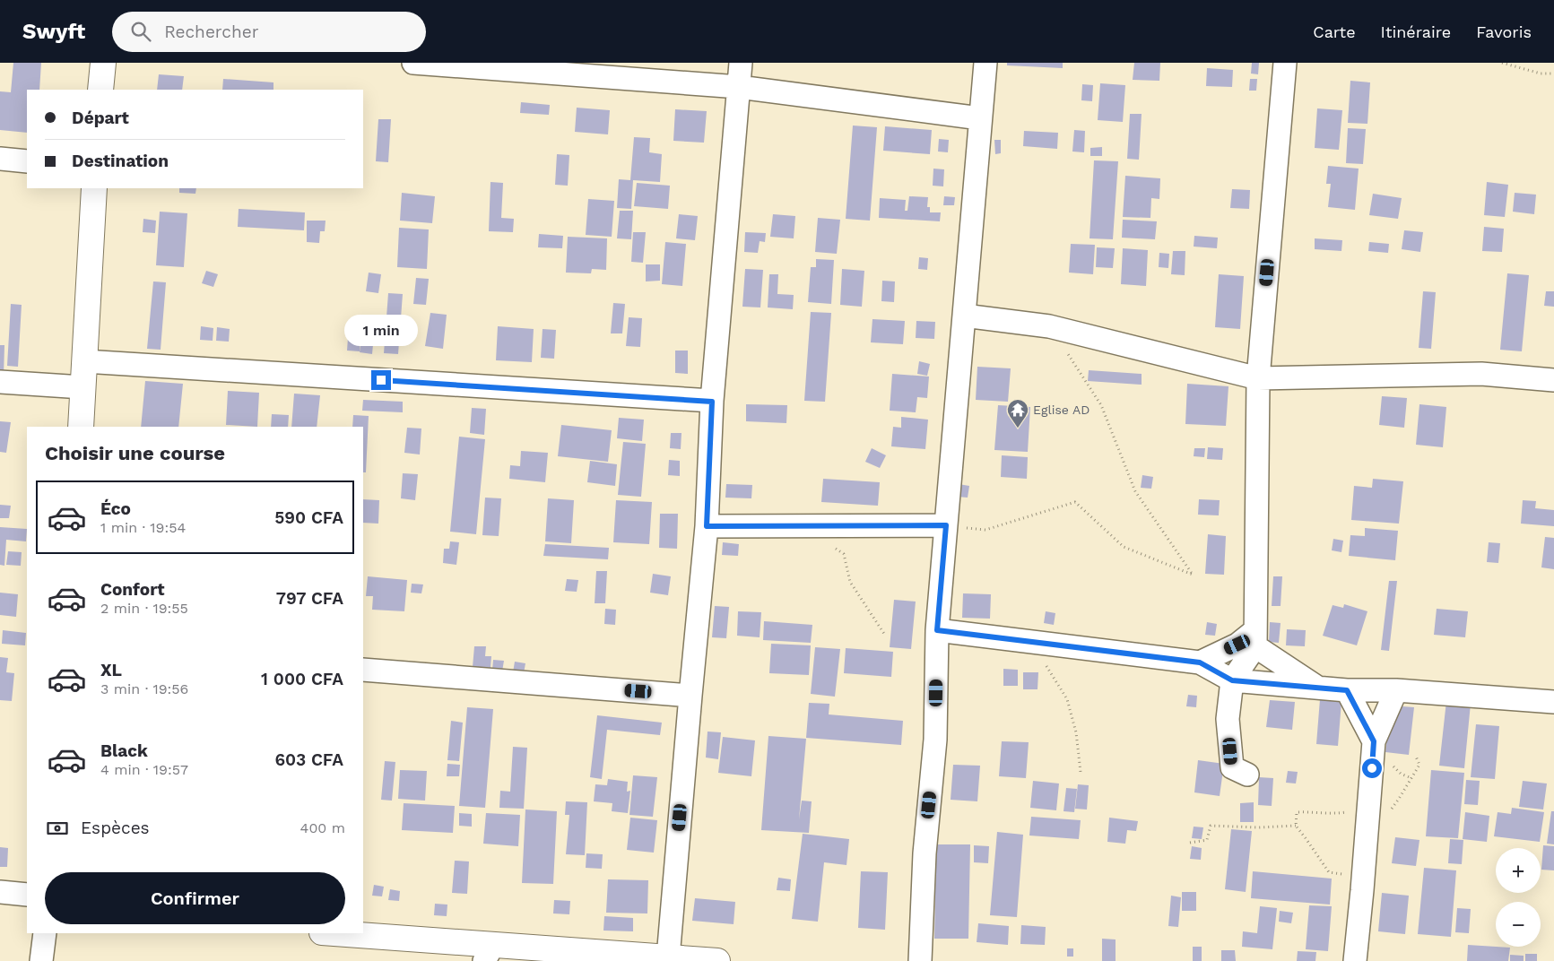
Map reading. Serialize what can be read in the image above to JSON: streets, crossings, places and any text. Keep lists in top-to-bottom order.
{
  "places": {
    "temple": ["Eglise AD"]
  },
  "page": {
    "header": "Swyft",
    "search": "Rechercher",
    "nav": ["Carte", "Itinéraire", "Favoris"],
    "banner": ["Départ", "Destination"],
    "bubble": "1 min",
    "heading": "Choisir une course",
    "list": [
      {
        "name": "Éco",
        "note": "1 min · 19:54",
        "value": "590 CFA"
      },
      {
        "name": "Confort",
        "note": "2 min · 19:55",
        "value": "797 CFA"
      },
      {
        "name": "XL",
        "note": "3 min · 19:56",
        "value": "1 000 CFA"
      },
      {
        "name": "Black",
        "note": "4 min · 19:57",
        "value": "603 CFA"
      }
    ],
    "pay": ["Espèces", "400 m"],
    "map_buttons": ["+", "−"],
    "buttons": "Confirmer"
  }
}
